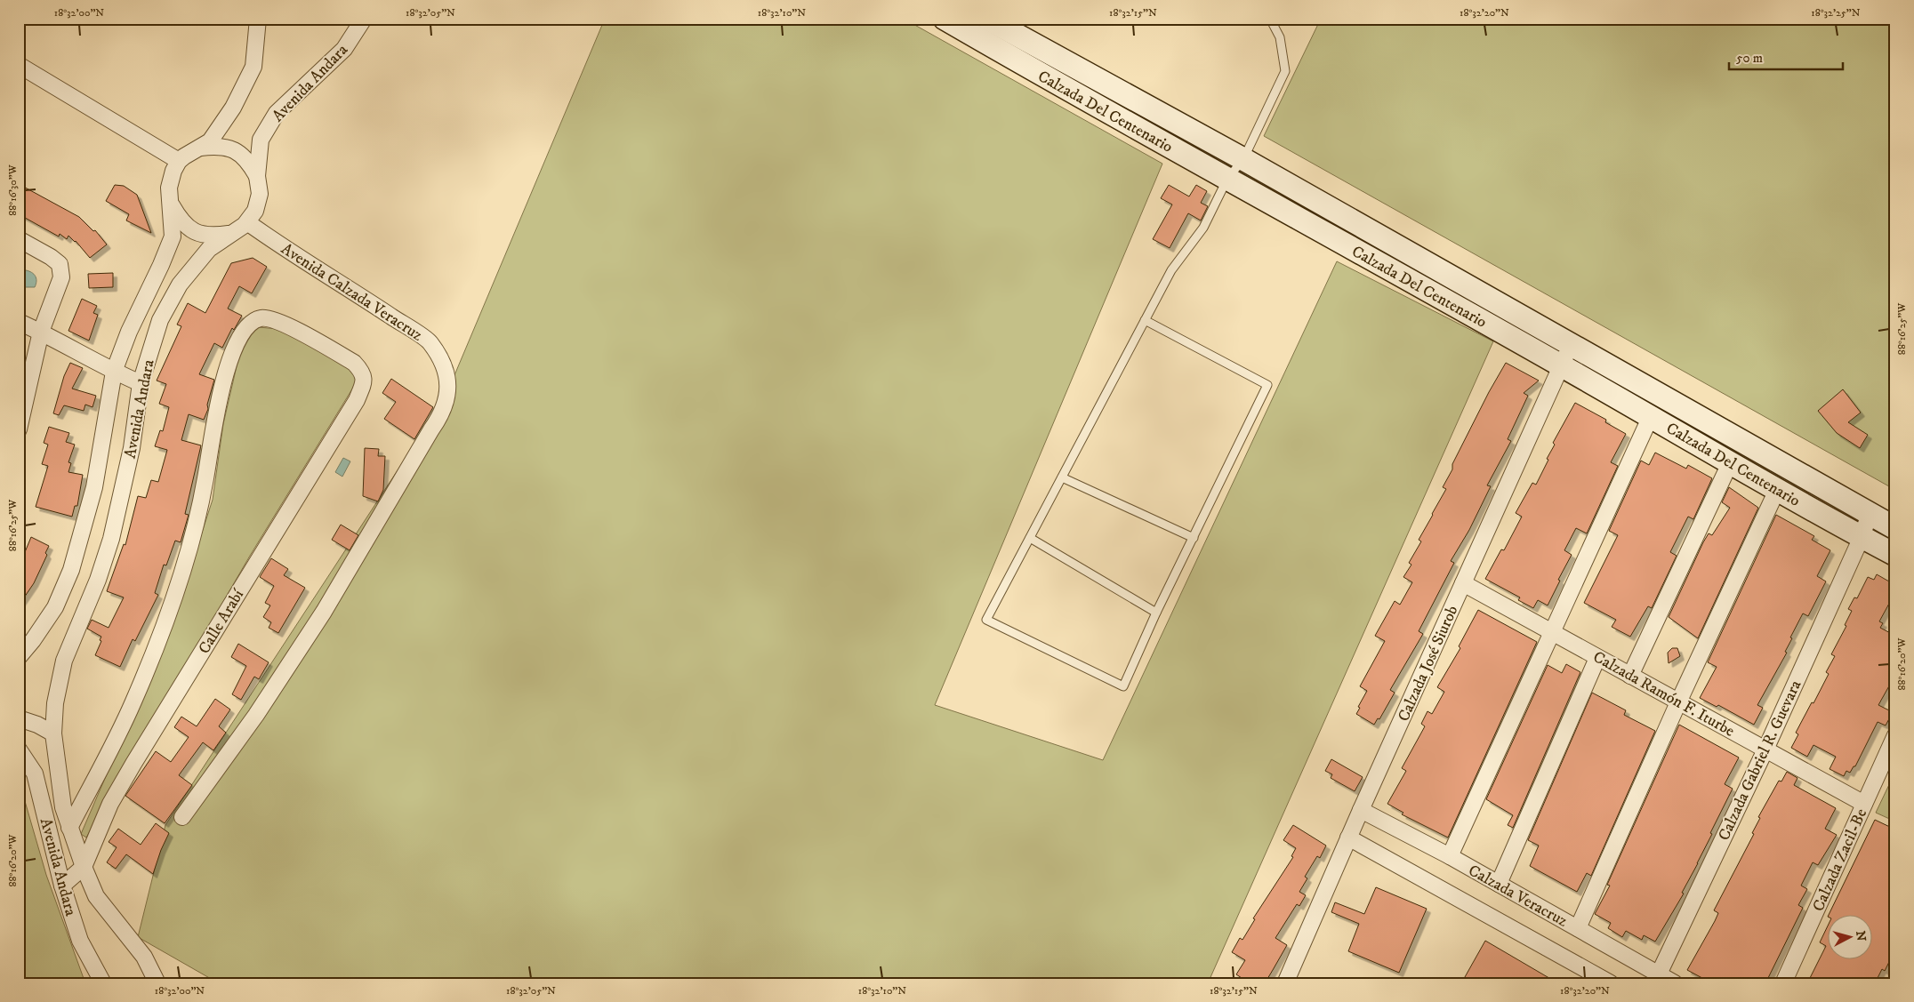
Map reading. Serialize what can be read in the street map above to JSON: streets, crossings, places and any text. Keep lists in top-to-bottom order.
{
  "streets": {
    "main road": ["Calzada Del Centenario"],
    "street": [
      "Avenida Andara",
      "Avenida Calzada Veracruz",
      "Calle Arabí",
      "Calzada José Siurob",
      "Calzada Ramón F. Iturbe",
      "Calzada Gabriel R. Guevara",
      "Calzada Zacil-Be",
      "Calzada Veracruz"
    ]
  },
  "crossings": [
    ["Avenida Andara", "Avenida Calzada Veracruz"],
    ["Avenida Andara", "Calle Arabí"],
    ["Calzada Del Centenario", "Calzada José Siurob"],
    ["Calzada Del Centenario", "Calzada Gabriel R. Guevara"],
    ["Calzada José Siurob", "Calzada Ramón F. Iturbe"],
    ["Calzada José Siurob", "Calzada Veracruz"],
    ["Calzada Ramón F. Iturbe", "Calzada Gabriel R. Guevara"],
    ["Calzada Ramón F. Iturbe", "Calzada Zacil-Be"],
    ["Calzada Gabriel R. Guevara", "Calzada Veracruz"]
  ],
  "scale_bar": "50 m",
  "north": "right",
  "coordinates": [
    "18°32'00\"N",
    "18°32'05\"N",
    "18°32'10\"N",
    "18°32'15\"N",
    "18°32'20\"N",
    "18°32'25\"N",
    "88°16'30\"W",
    "88°16'25\"W",
    "88°16'20\"W"
  ]
}
